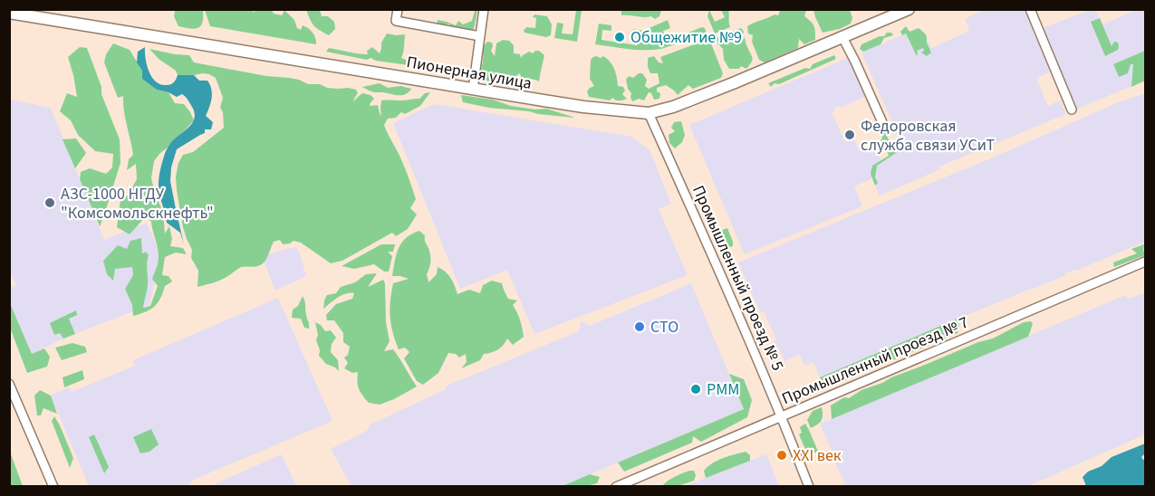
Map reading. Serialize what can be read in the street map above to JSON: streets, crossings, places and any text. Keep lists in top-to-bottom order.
{
  "streets": {
    "main road": ["Пионерная улица"],
    "street": ["Промышленный проезд № 5", "Промышленный проезд № 7"]
  },
  "crossings": [
    ["Пионерная улица", "Промышленный проезд № 5"],
    ["Промышленный проезд № 5", "Промышленный проезд № 7"]
  ],
  "places": [
    "Общежитие №9",
    "Федоровская служба связи УСиТ",
    "АЗС-1000 НГДУ \"Комсомольскнефть\"",
    "СТО",
    "РММ",
    "XXI век"
  ]
}
